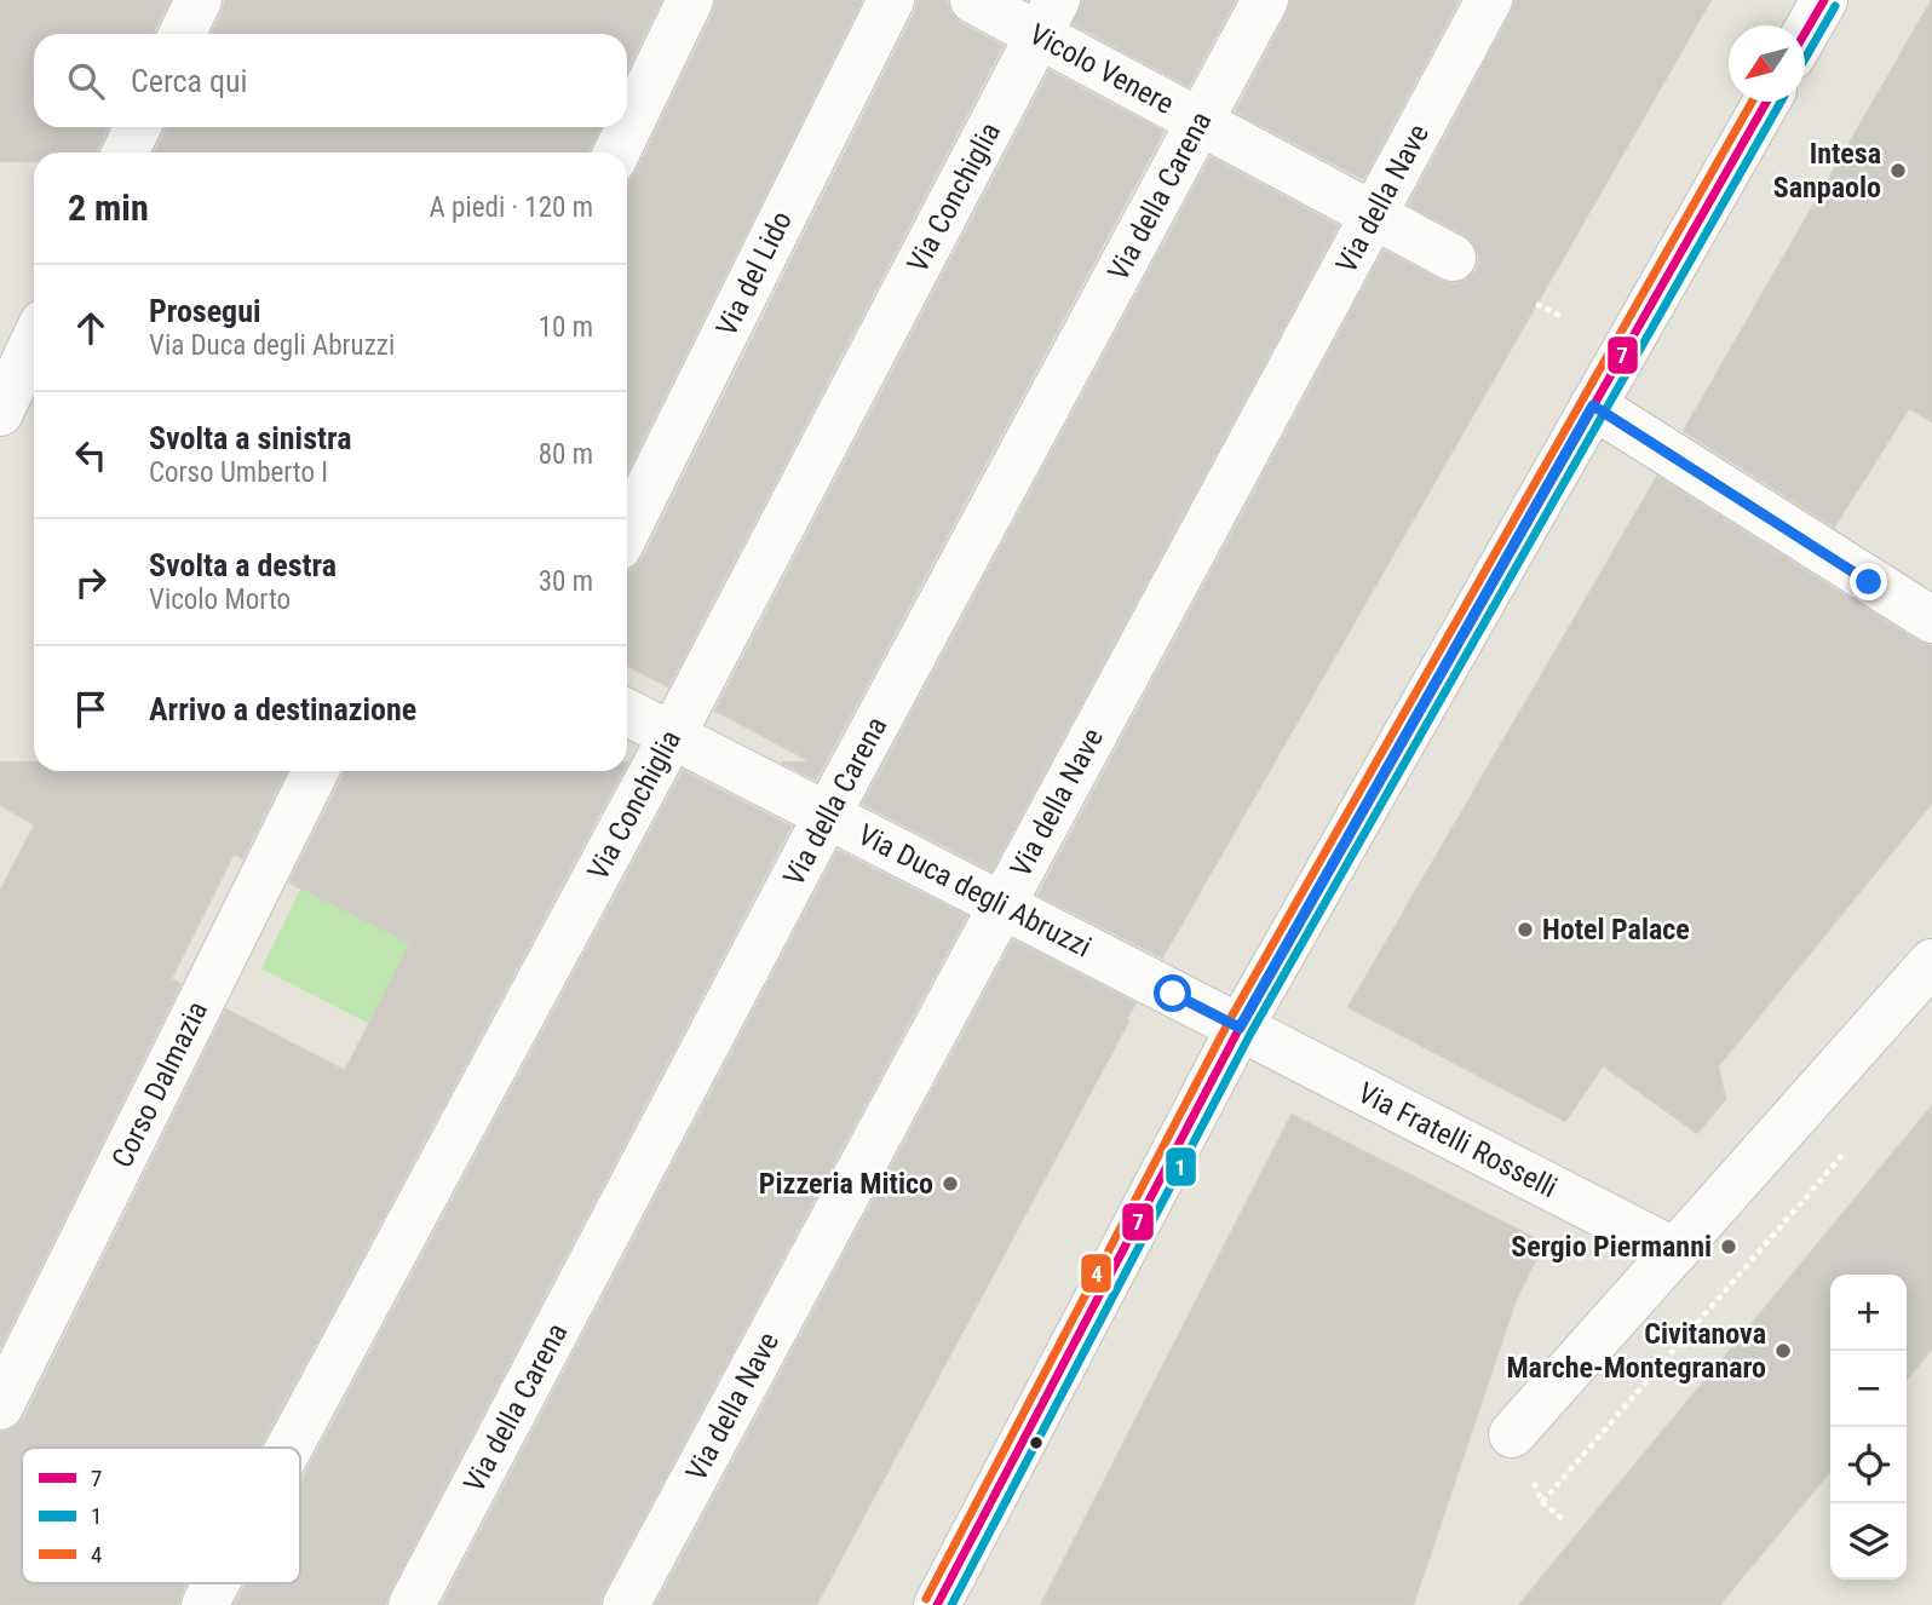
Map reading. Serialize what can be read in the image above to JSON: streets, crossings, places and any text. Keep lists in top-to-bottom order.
{
  "streets": {
    "street": [
      "Vicolo Venere",
      "Via della Carena",
      "Via Conchiglia",
      "Via della Nave",
      "Via del Lido",
      "Via Duca degli Abruzzi",
      "Corso Dalmazia",
      "Via Fratelli Rosselli"
    ]
  },
  "crossings": [
    ["Vicolo Venere", "Via della Carena"],
    ["Vicolo Venere", "Via Conchiglia"],
    ["Vicolo Venere", "Via della Nave"],
    ["Via della Carena", "Via Duca degli Abruzzi"],
    ["Via Conchiglia", "Via Duca degli Abruzzi"],
    ["Via della Nave", "Via Duca degli Abruzzi"],
    ["Via Duca degli Abruzzi", "Via Fratelli Rosselli"]
  ],
  "places": [
    "Intesa Sanpaolo",
    "Hotel Palace",
    "Pizzeria Mitico",
    "Sergio Piermanni",
    "Civitanova Marche-Montegranaro"
  ],
  "lines": ["transit line 7", "transit line 1", "transit line 4"],
  "legend": ["7", "1", "4"],
  "north": "bottom left",
  "page": {
    "search": "Cerca qui",
    "heading": ["2 min", "A piedi · 120 m"],
    "list": [
      ["Prosegui", "Via Duca degli Abruzzi", "10 m"],
      ["Svolta a sinistra", "Corso Umberto I", "80 m"],
      ["Svolta a destra", "Vicolo Morto", "30 m"],
      "Arrivo a destinazione"
    ],
    "map_buttons": ["+", "−"]
  }
}
